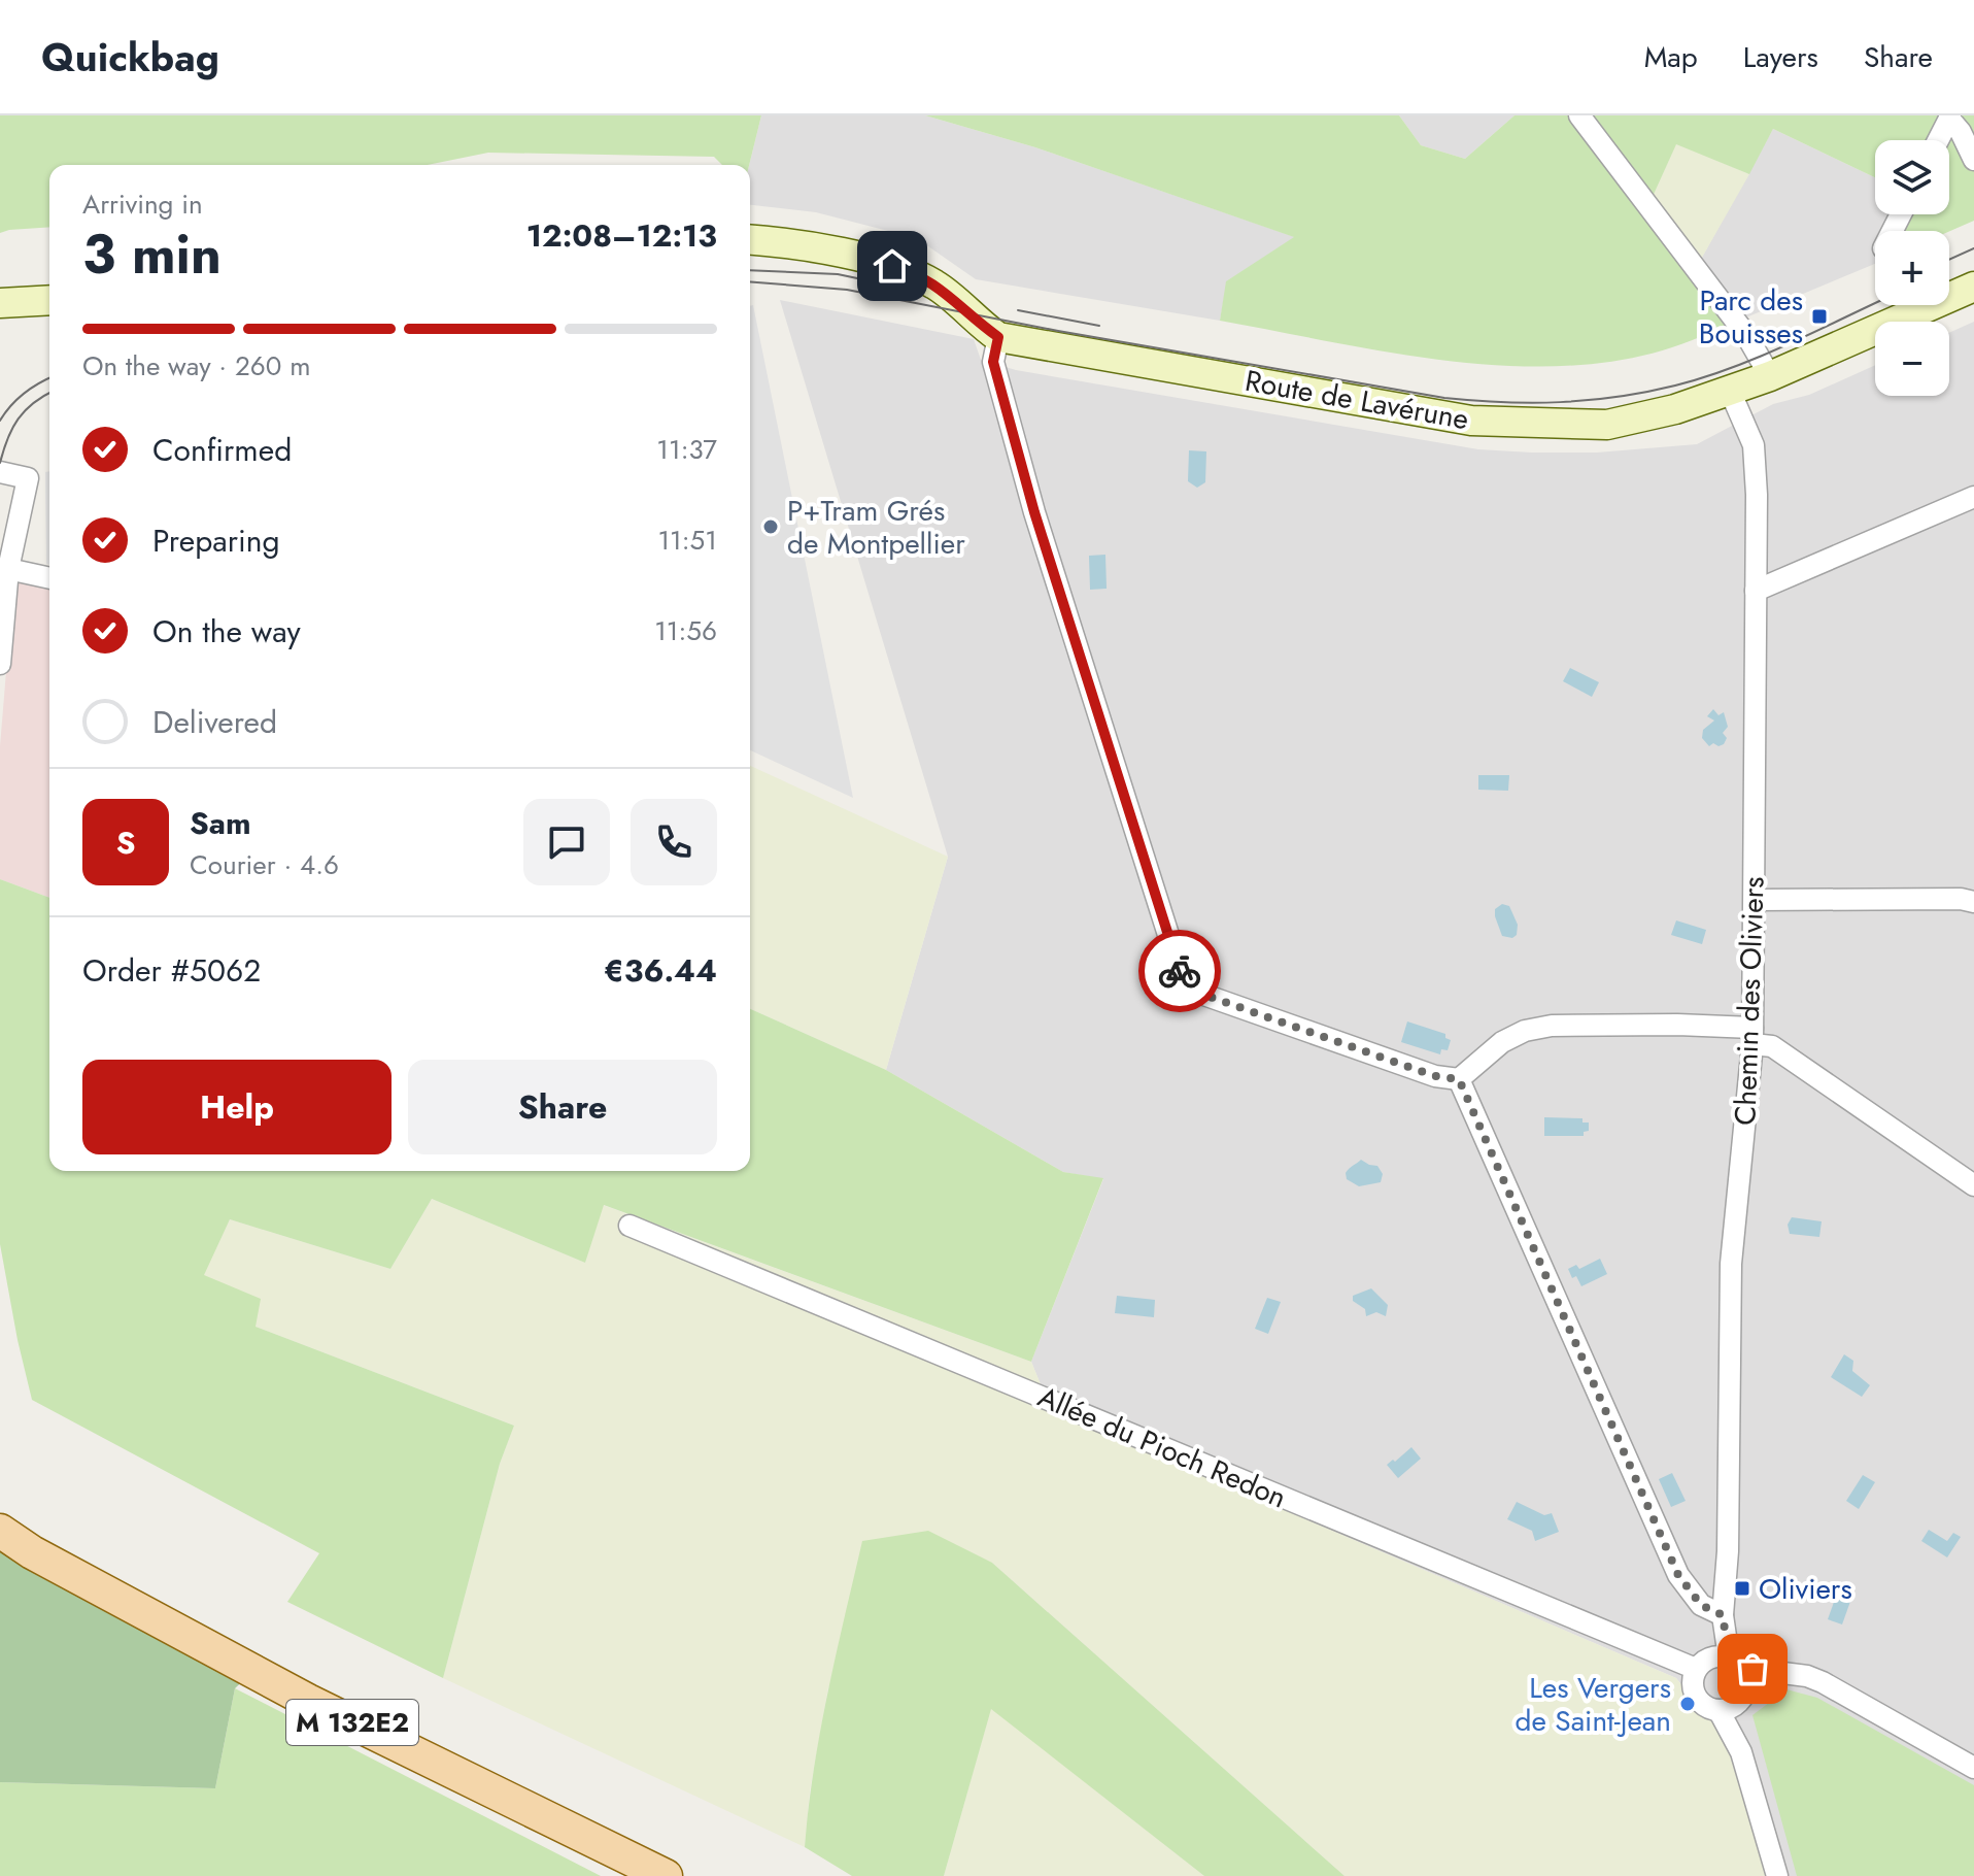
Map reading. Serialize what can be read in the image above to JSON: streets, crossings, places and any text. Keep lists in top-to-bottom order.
{
  "streets": {
    "main road": ["Route de Lavérune", "M 132E2"],
    "street": ["Chemin des Oliviers", "Allée du Pioch Redon"]
  },
  "crossings": [
    ["Route de Lavérune", "Chemin des Oliviers"],
    ["Chemin des Oliviers", "Allée du Pioch Redon"]
  ],
  "places": {
    "transit": ["Parc des Bouisses", "Oliviers"],
    "other": ["P+Tram Grés de Montpellier", "Les Vergers de Saint-Jean"]
  },
  "page": {
    "header": "Quickbag",
    "nav": ["Map", "Layers", "Share"],
    "map_buttons": ["+", "−"],
    "heading": ["3 min", "Arriving in", "12:08–12:13"],
    "panel": [
      "Sam",
      "Courier · 4.6",
      "Order #5062",
      "€36.44"
    ],
    "bar": "On the way · 260 m",
    "list": [
      ["Confirmed", "11:37"],
      ["Preparing", "11:51"],
      ["On the way", "11:56"],
      "Delivered"
    ],
    "round": "S",
    "buttons": ["Help", "Share"]
  }
}
